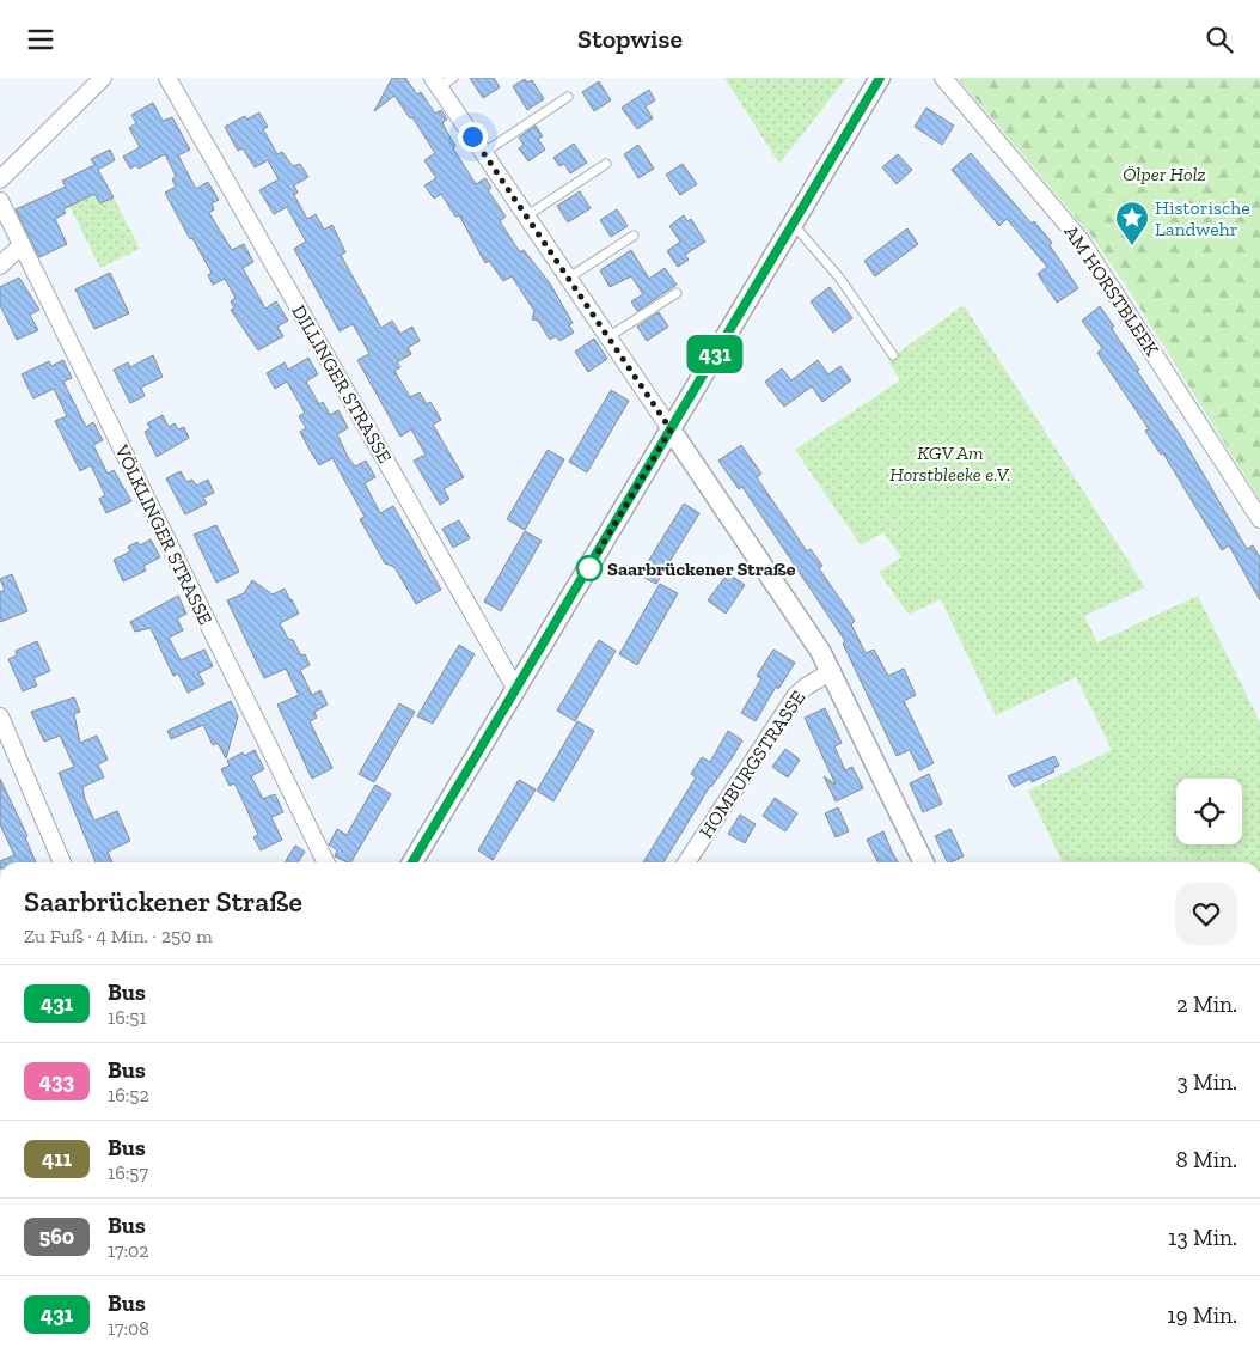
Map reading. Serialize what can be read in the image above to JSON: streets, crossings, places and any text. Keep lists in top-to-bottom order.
{
  "streets": {
    "street": [
      "AM HORSTBLEEK",
      "DILLINGER STRASSE",
      "VÖLKLINGER STRASSE",
      "HOMBURGSTRASSE"
    ]
  },
  "parks": ["Ölper Holz", "KGV Am Horstbleeke e.V."],
  "places": {
    "place": ["Historische Landwehr"],
    "other": ["Saarbrückener Straße"]
  },
  "lines": ["bus line 431"],
  "page": {
    "header": "Stopwise",
    "on_map": "431",
    "heading": ["Saarbrückener Straße", "Zu Fuß · 4 Min. · 250 m"],
    "list": [
      {
        "mark": "431",
        "name": "Bus",
        "note": "16:51",
        "value": "2 Min."
      },
      {
        "mark": "433",
        "name": "Bus",
        "note": "16:52",
        "value": "3 Min."
      },
      {
        "mark": "411",
        "name": "Bus",
        "note": "16:57",
        "value": "8 Min."
      },
      {
        "mark": "560",
        "name": "Bus",
        "note": "17:02",
        "value": "13 Min."
      },
      {
        "mark": "431",
        "name": "Bus",
        "note": "17:08",
        "value": "19 Min."
      }
    ]
  }
}
